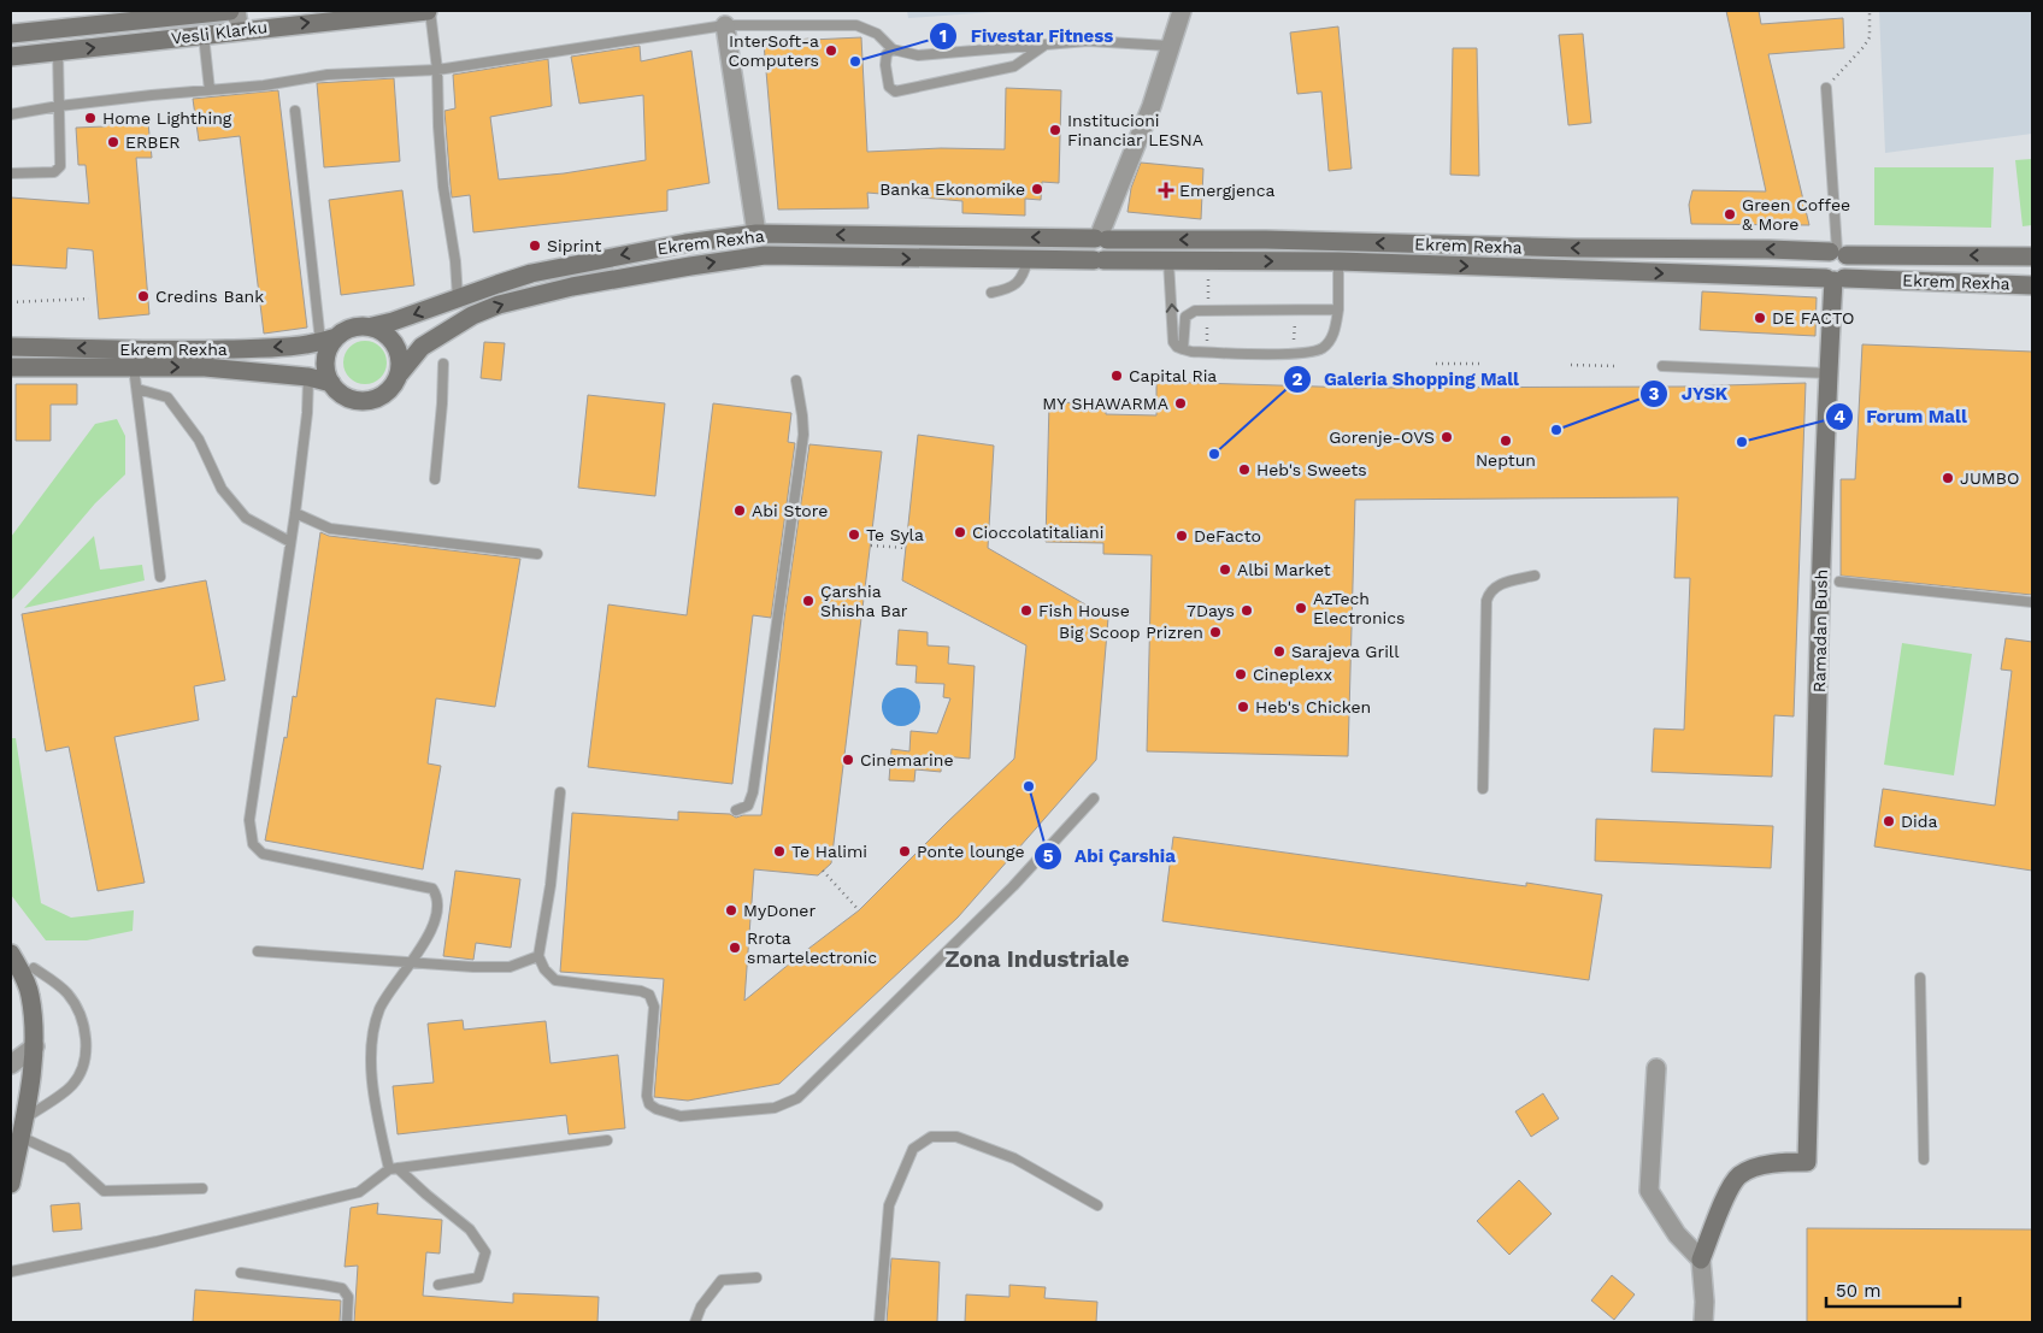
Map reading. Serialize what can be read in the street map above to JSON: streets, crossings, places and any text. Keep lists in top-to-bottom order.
{
  "streets": {
    "street": ["Vesli Klarku", "Ekrem Rexha", "Ramadan Bush"]
  },
  "crossings": [
    ["Ekrem Rexha", "Ramadan Bush"]
  ],
  "districts": ["Zona Industriale"],
  "places": {
    "other": [
      "InterSoft-a Computers",
      "Fivestar Fitness",
      "Home Lighthing",
      "Institucioni Financiar LESNA",
      "ERBER",
      "Banka Ekonomike",
      "Green Coffee & More",
      "Siprint",
      "Credins Bank",
      "DE FACTO",
      "Capital Ria",
      "MY SHAWARMA",
      "JYSK",
      "Gorenje-OVS",
      "Neptun",
      "Forum Mall",
      "Galeria Shopping Mall",
      "Heb's Sweets",
      "JUMBO",
      "Abi Store",
      "Cioccolatitaliani",
      "Te Syla",
      "DeFacto",
      "Albi Market",
      "Çarshia Shisha Bar",
      "AzTech Electronics",
      "Fish House",
      "7Days",
      "Big Scoop Prizren",
      "Sarajeva Grill",
      "Cineplexx",
      "Heb's Chicken",
      "Cinemarine",
      "Abi Çarshia",
      "Dida",
      "Te Halimi",
      "Ponte lounge",
      "MyDoner",
      "Rrota smartelectronic"
    ],
    "health": ["Emergjenca"]
  },
  "scale_bar": "50 m"
}
